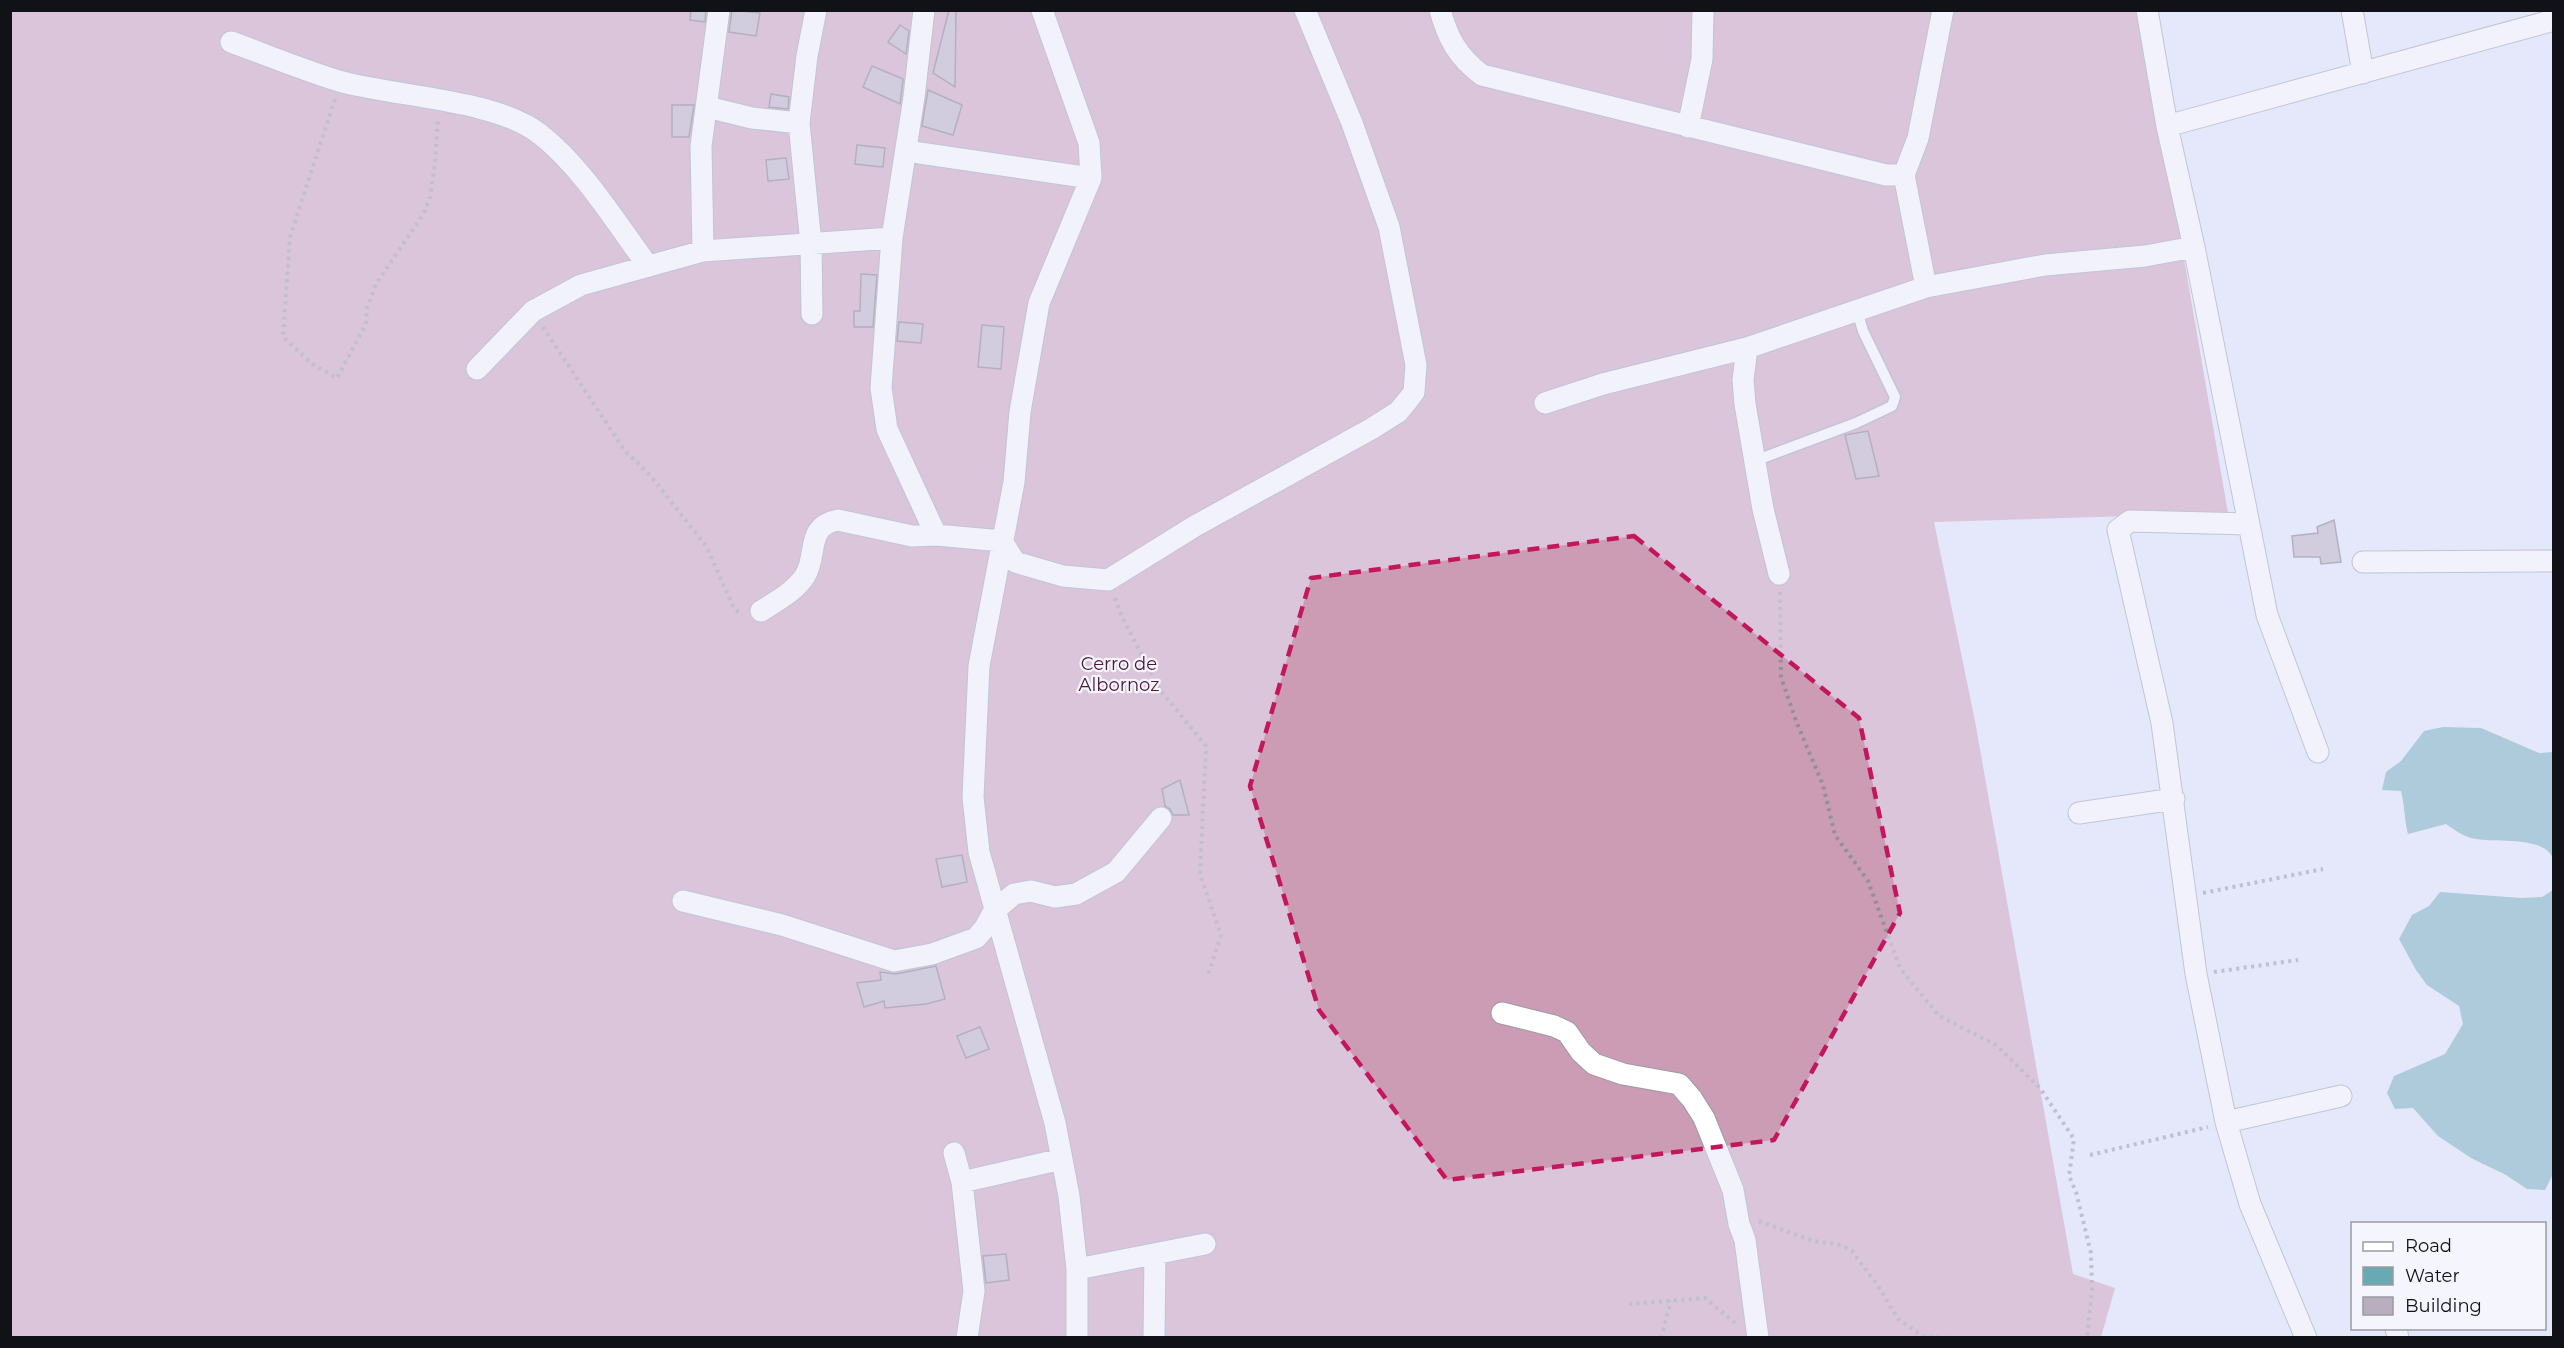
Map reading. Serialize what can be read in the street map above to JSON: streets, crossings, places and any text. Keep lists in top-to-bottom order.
{
  "parks": ["Cerro de Albornoz"],
  "legend": ["Road", "Water", "Building"]
}
